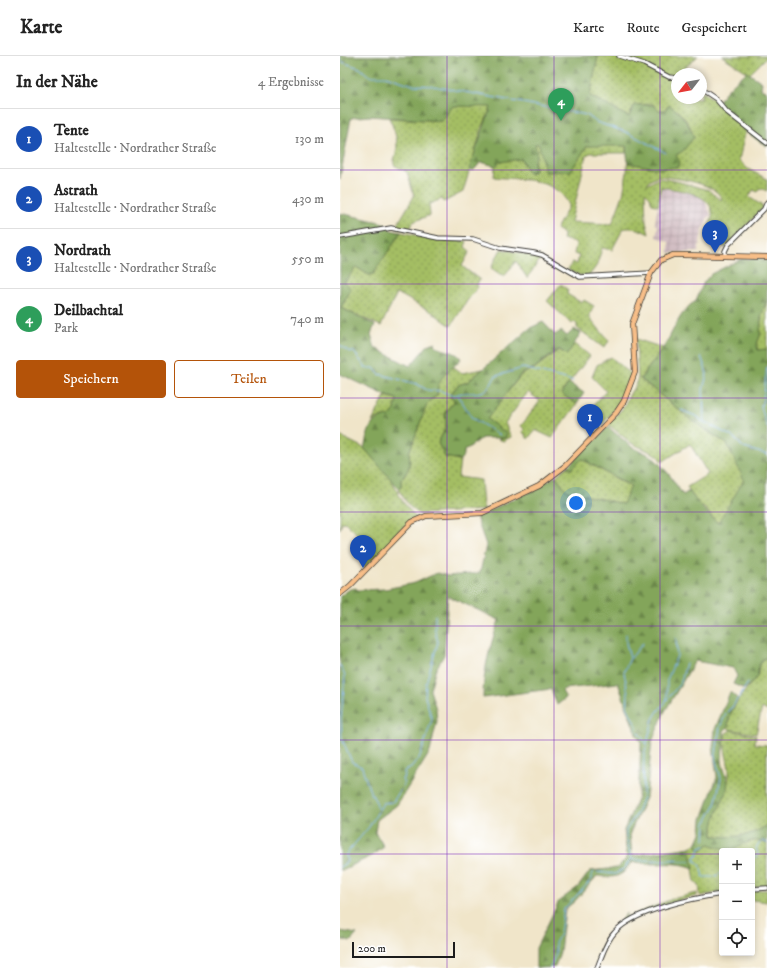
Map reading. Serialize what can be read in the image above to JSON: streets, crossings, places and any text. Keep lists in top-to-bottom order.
{
  "scale_bar": "200 m",
  "north": "bottom left",
  "page": {
    "header": "Karte",
    "nav": ["Karte", "Route", "Gespeichert"],
    "heading": ["In der Nähe", "4 Ergebnisse"],
    "pins": [
      "4",
      "3",
      "1",
      "2"
    ],
    "list": [
      {
        "mark": "1",
        "name": "Tente",
        "note": "Haltestelle · Nordrather Straße",
        "value": "130 m"
      },
      {
        "mark": "2",
        "name": "Astrath",
        "note": "Haltestelle · Nordrather Straße",
        "value": "430 m"
      },
      {
        "mark": "3",
        "name": "Nordrath",
        "note": "Haltestelle · Nordrather Straße",
        "value": "550 m"
      },
      {
        "mark": "4",
        "name": "Deilbachtal",
        "note": "Park",
        "value": "740 m"
      }
    ],
    "buttons": ["Speichern", "Teilen"],
    "map_buttons": ["+", "−"],
    "scale": "200 m"
  }
}
